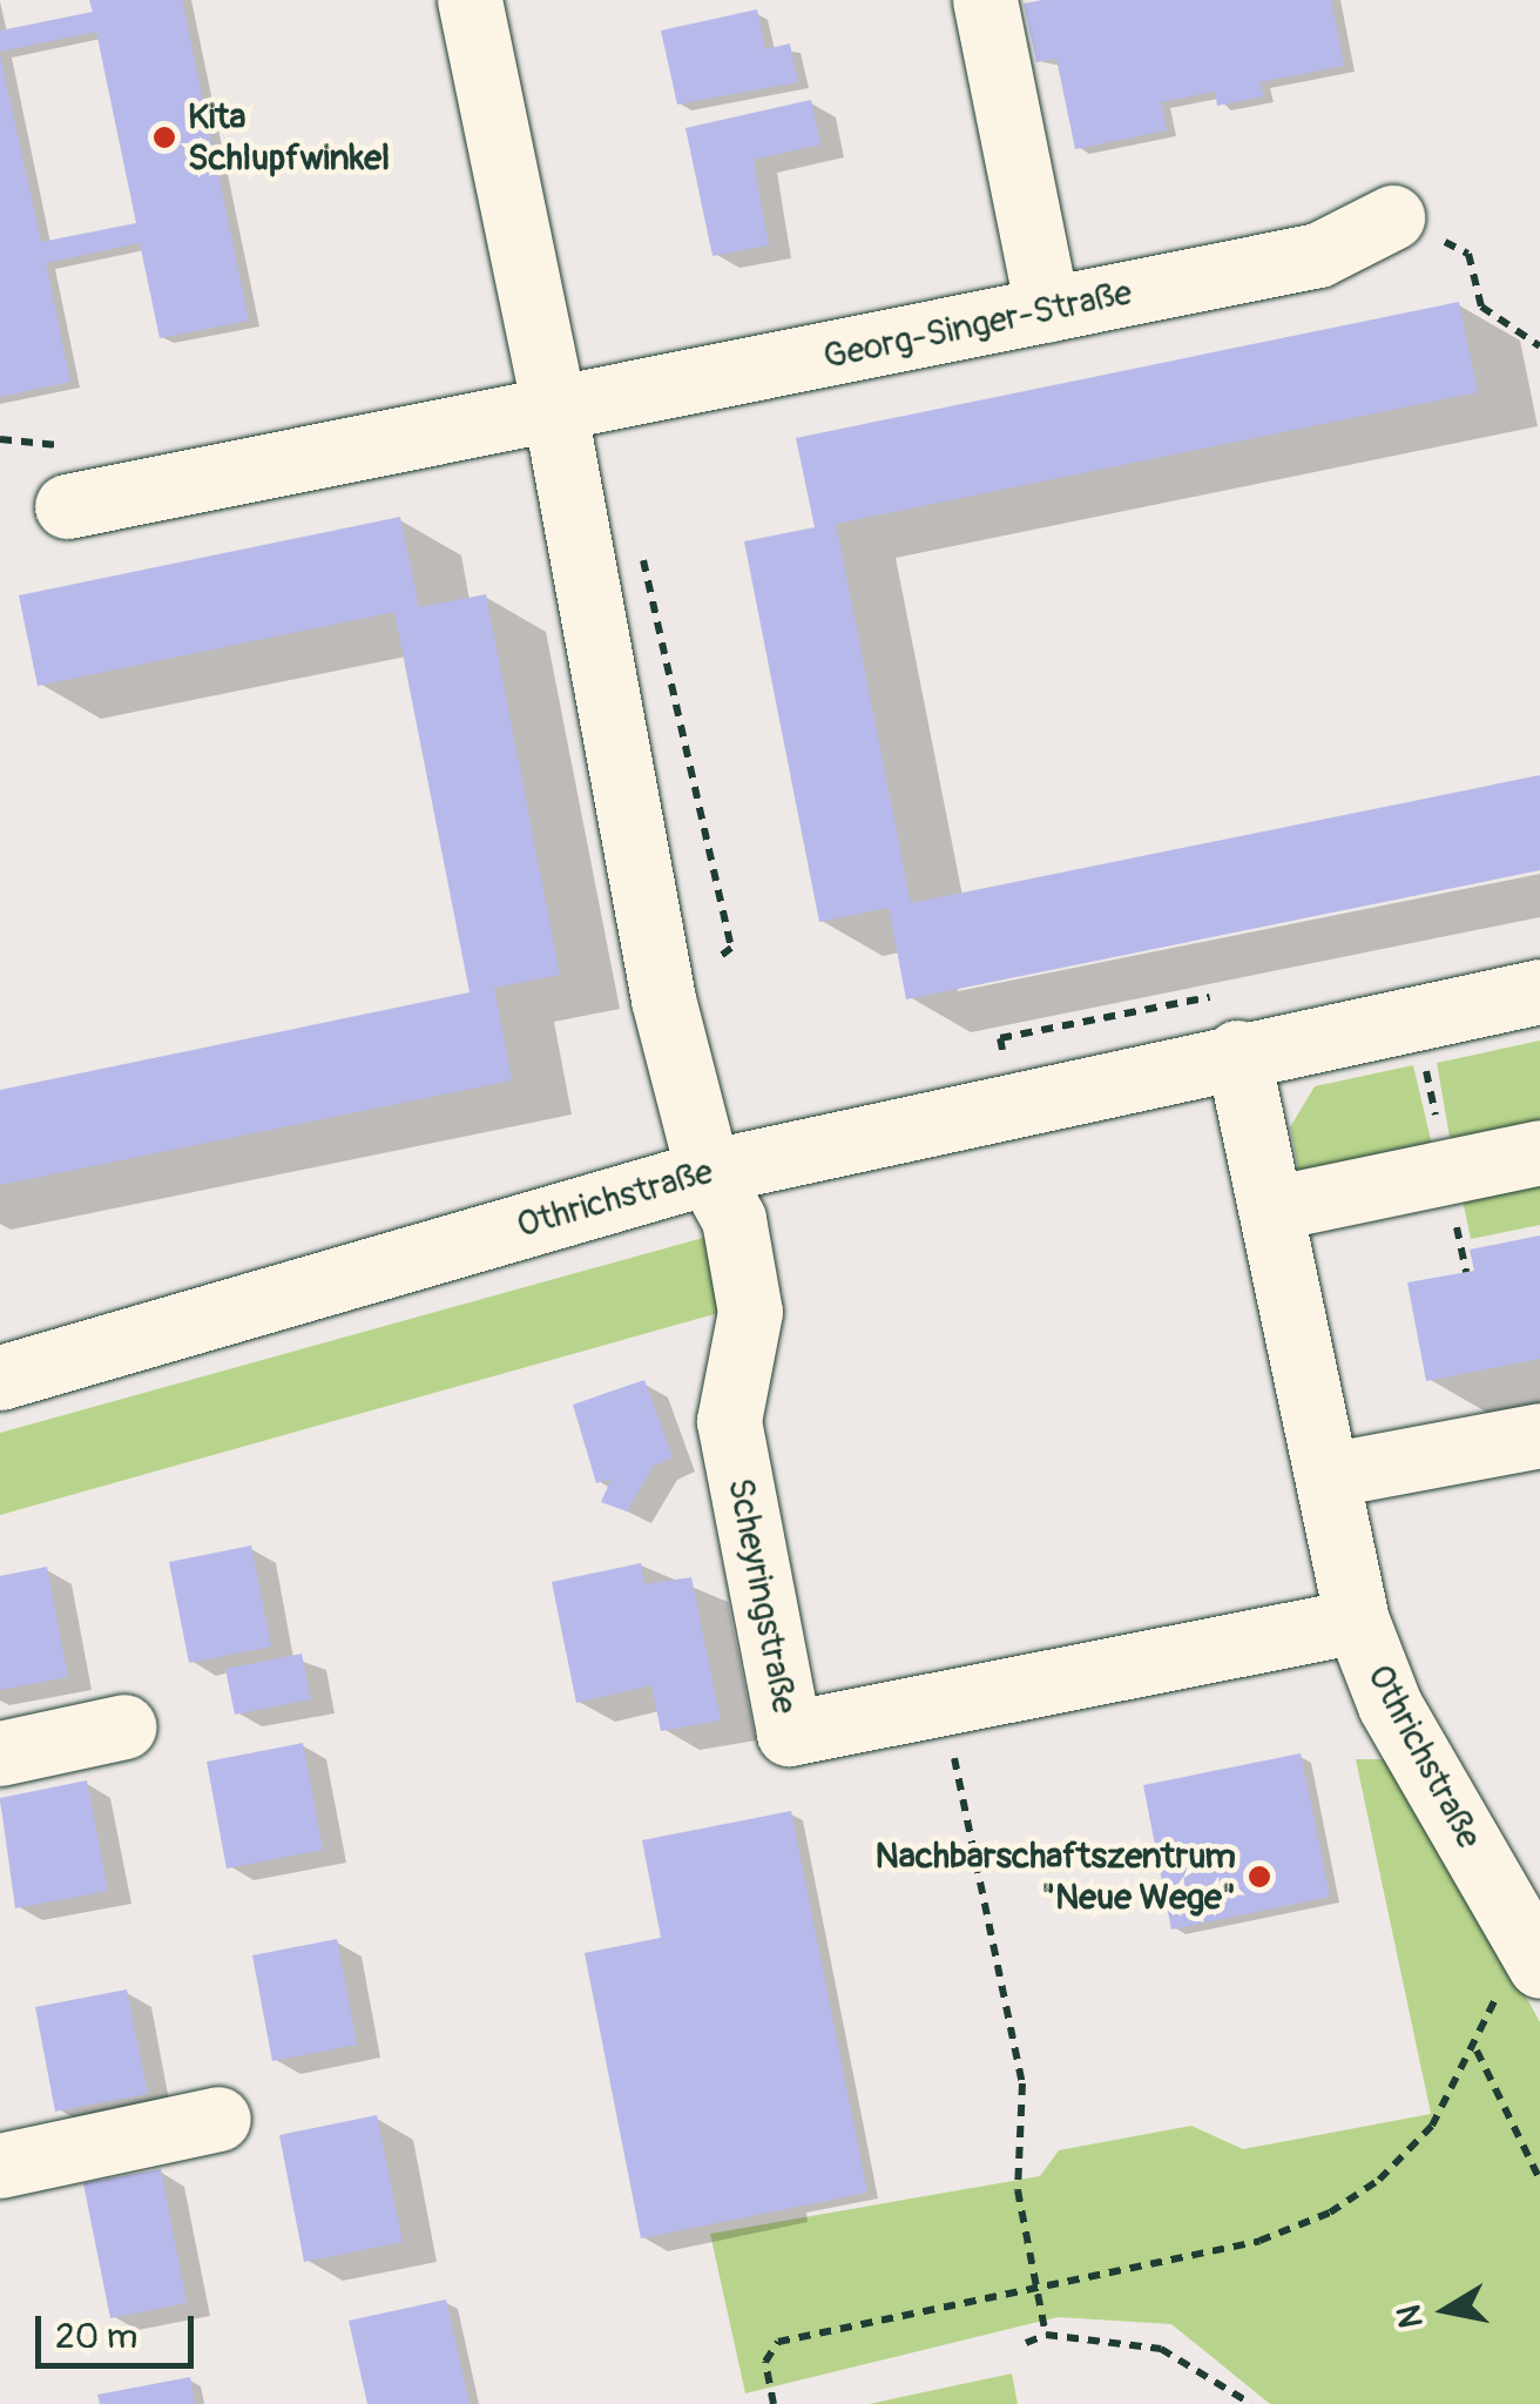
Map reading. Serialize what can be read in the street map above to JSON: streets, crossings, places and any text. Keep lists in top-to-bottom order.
{
  "streets": {
    "street": ["Georg-Singer-Straße", "Othrichstraße", "Scheyringstraße"]
  },
  "crossings": [
    ["Othrichstraße", "Scheyringstraße"]
  ],
  "places": ["Kita Schlupfwinkel", "Nachbarschaftszentrum \"Neue Wege\""],
  "scale_bar": "20 m",
  "north": "left"
}
